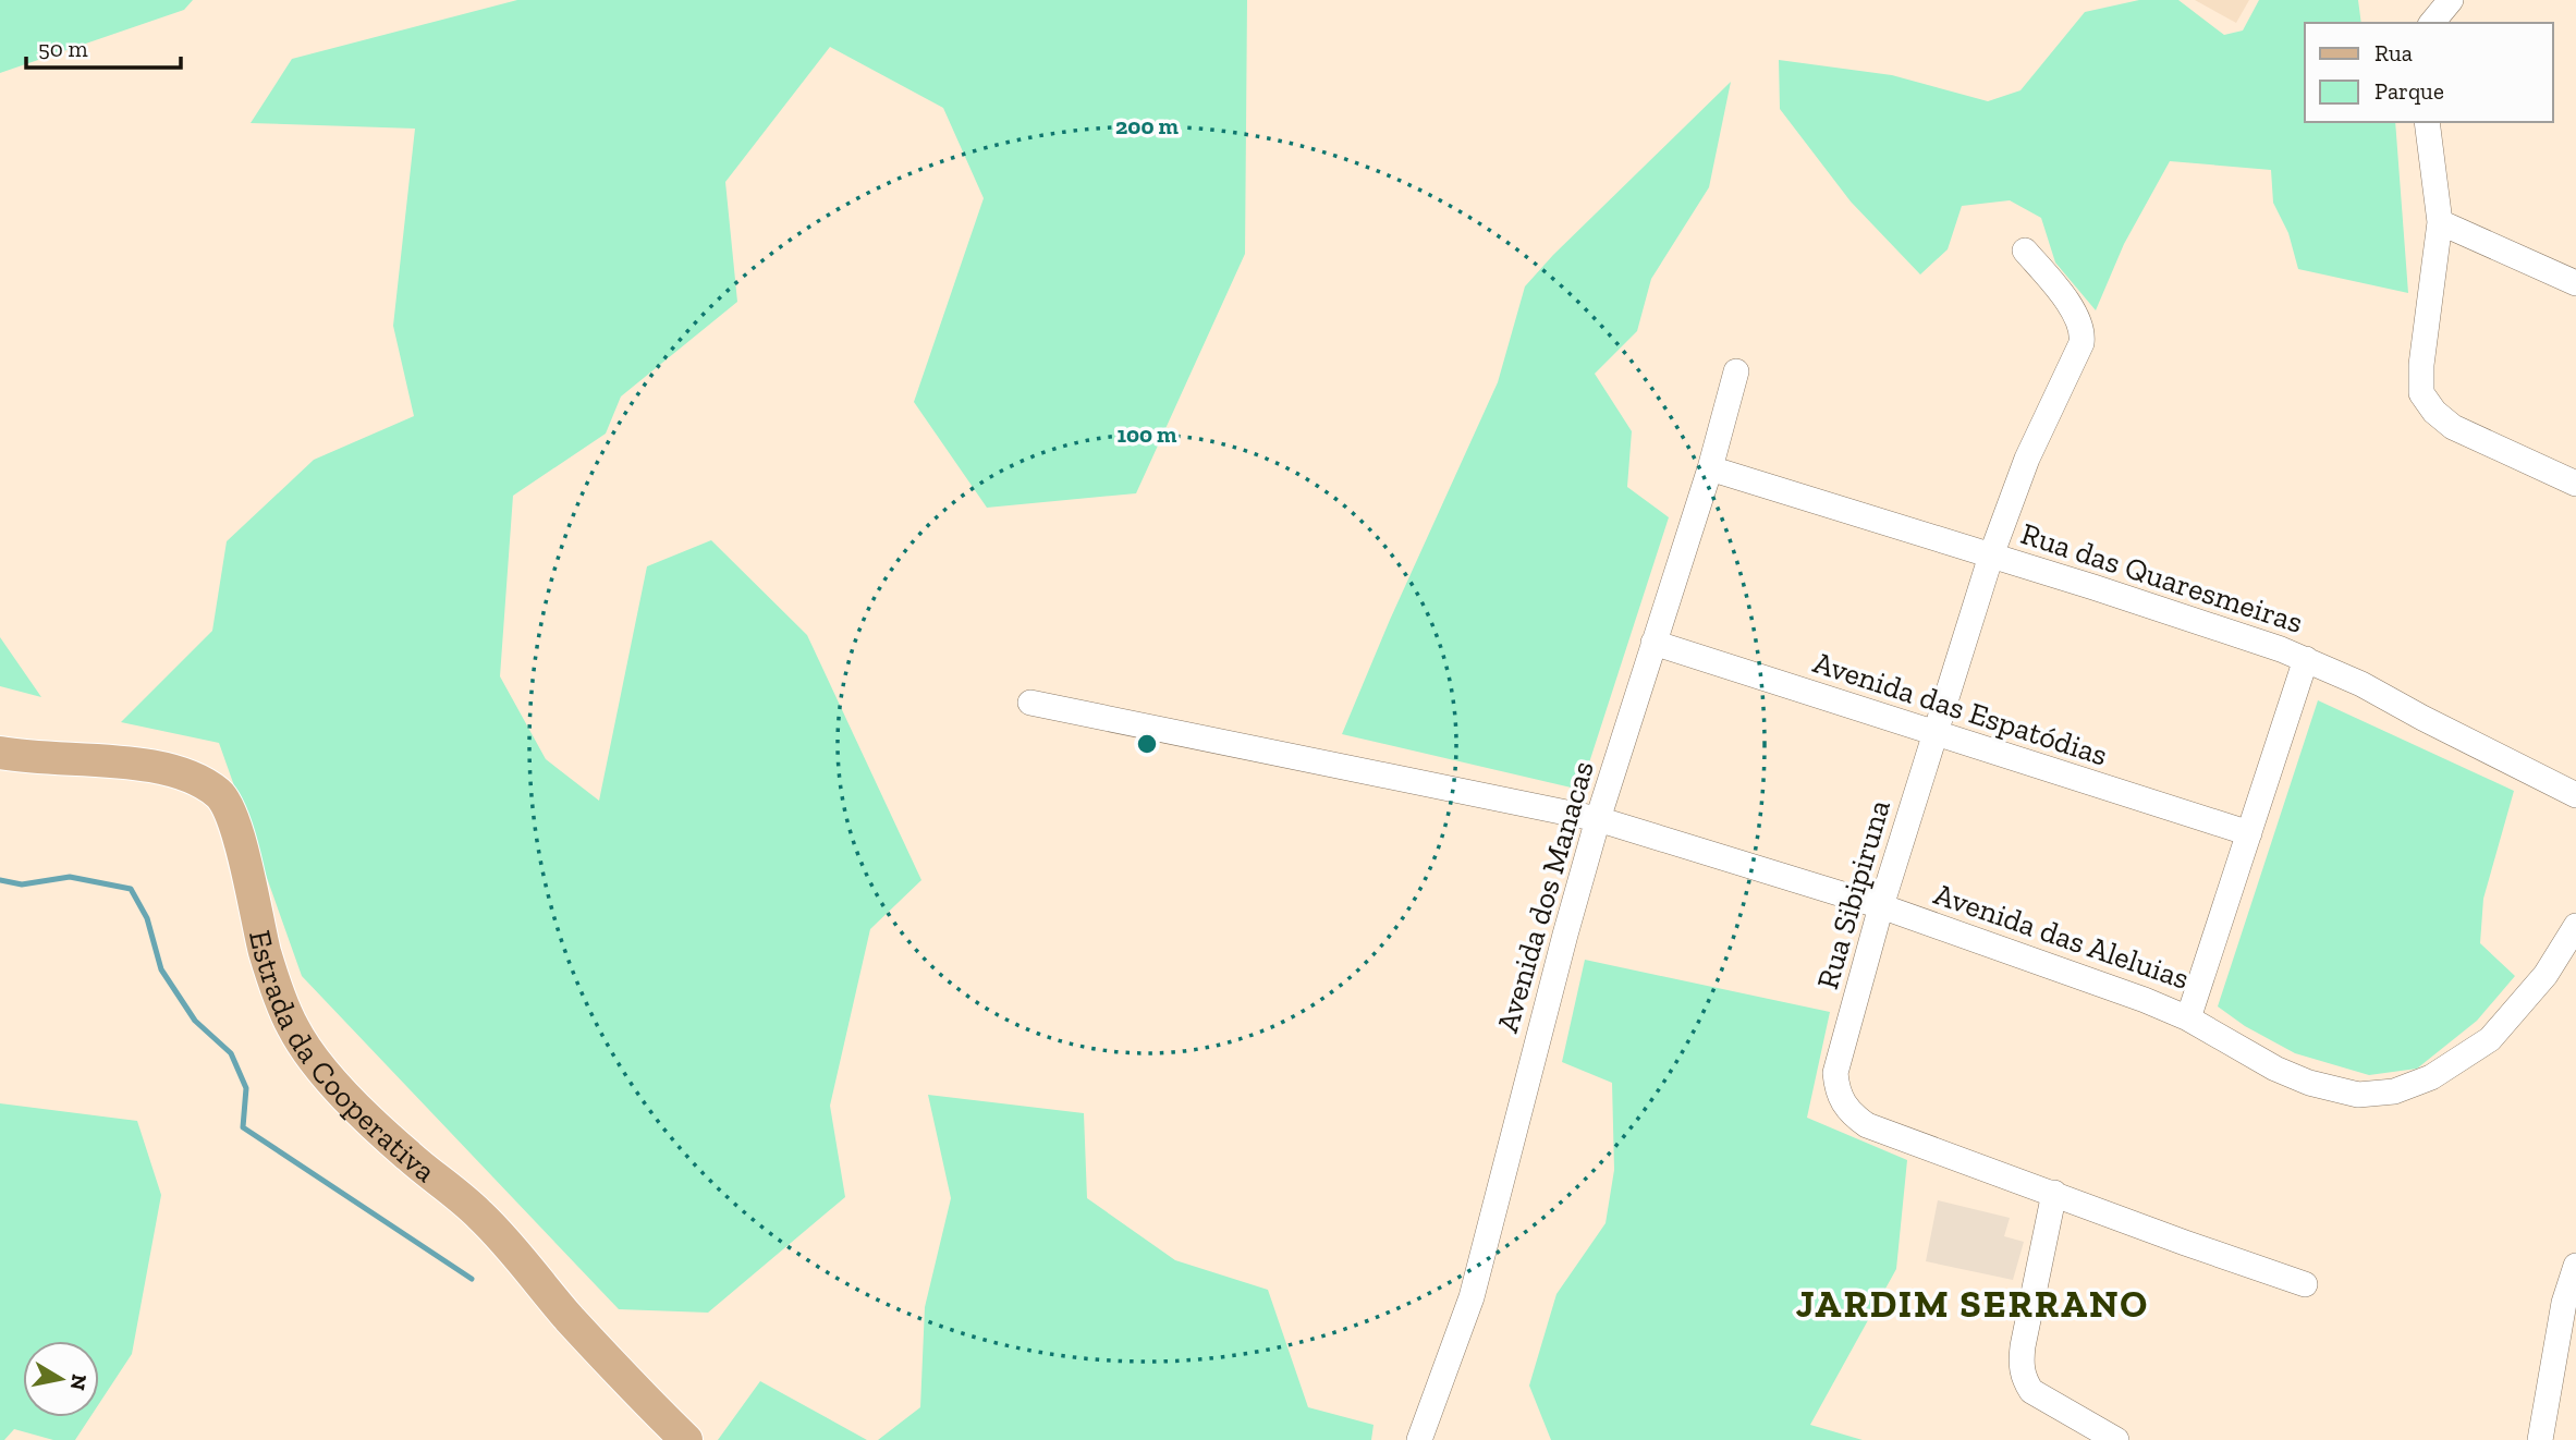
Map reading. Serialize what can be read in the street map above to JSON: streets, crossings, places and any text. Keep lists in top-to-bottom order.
{
  "streets": {
    "main road": ["Estrada da Cooperativa"],
    "street": [
      "Rua das Quaresmeiras",
      "Avenida das Espatódias",
      "Rua Sibipiruna",
      "Avenida dos Manacas",
      "Avenida das Aleluias"
    ]
  },
  "crossings": [
    ["Rua das Quaresmeiras", "Rua Sibipiruna"],
    ["Rua das Quaresmeiras", "Avenida dos Manacas"],
    ["Rua das Quaresmeiras", "Avenida das Aleluias"],
    ["Avenida das Espatódias", "Rua Sibipiruna"],
    ["Avenida das Espatódias", "Avenida dos Manacas"],
    ["Avenida das Espatódias", "Avenida das Aleluias"],
    ["Rua Sibipiruna", "Avenida das Aleluias"],
    ["Avenida dos Manacas", "Avenida das Aleluias"]
  ],
  "districts": ["JARDIM SERRANO"],
  "legend": ["Rua", "Parque"],
  "scale_bar": "50 m",
  "north": "right",
  "rings": ["200 m", "100 m"]
}
